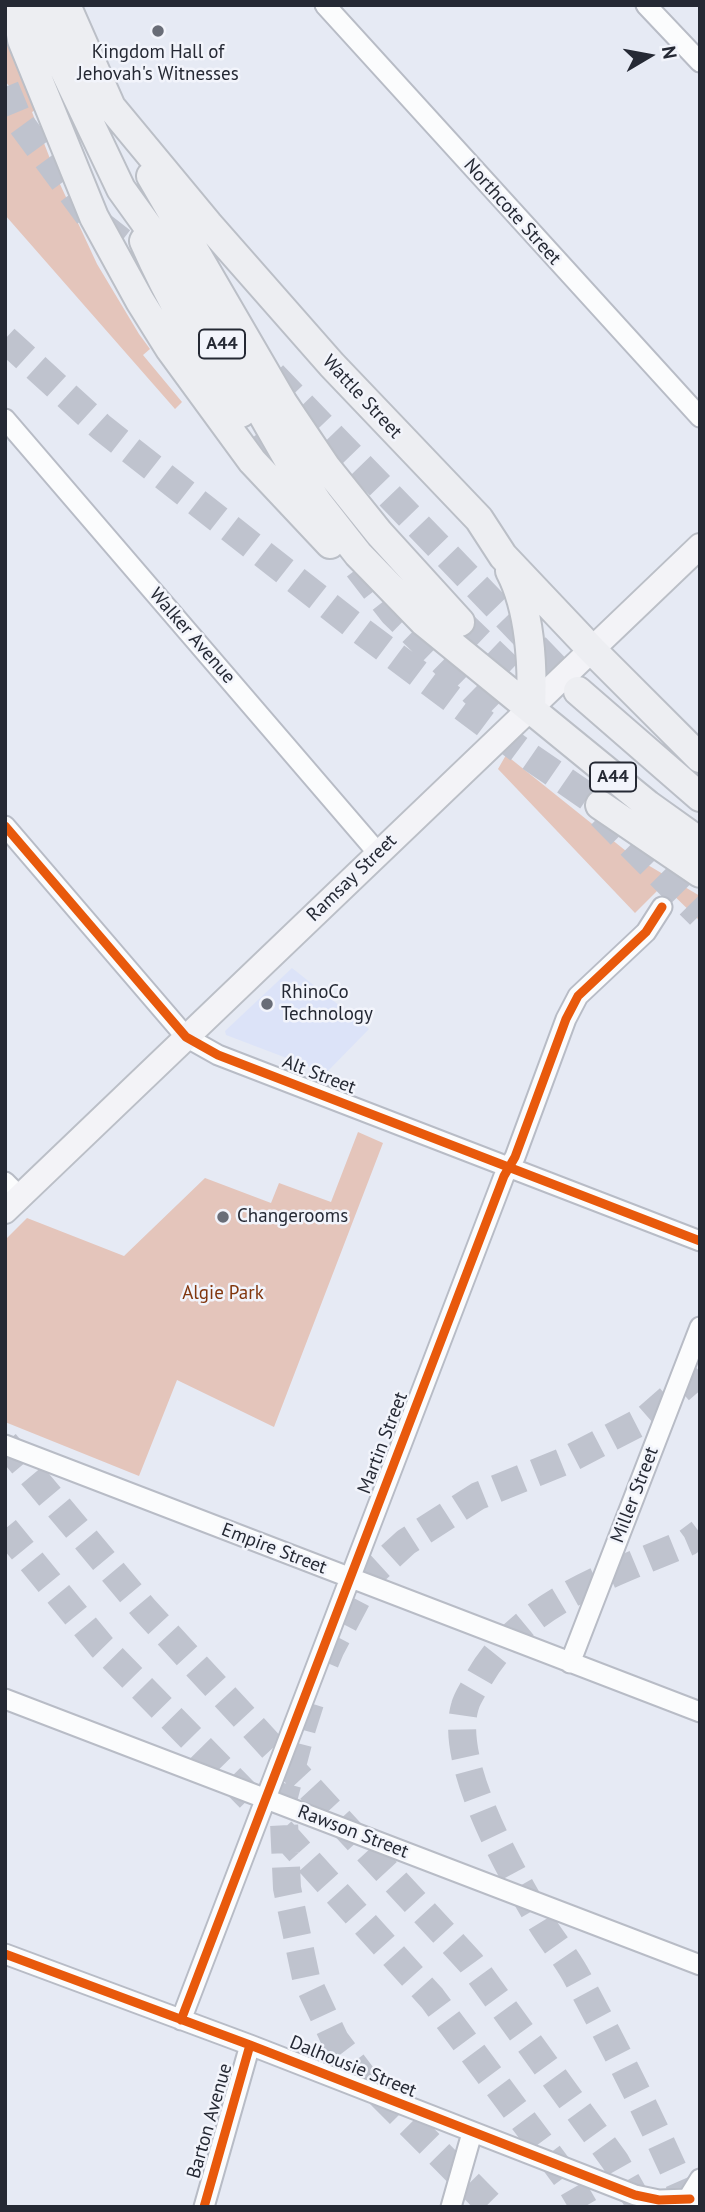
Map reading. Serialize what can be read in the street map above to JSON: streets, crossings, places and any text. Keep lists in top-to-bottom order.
{
  "streets": {
    "highway": ["A44", "Wattle Street"],
    "main road": ["Ramsay Street"],
    "street": [
      "Northcote Street",
      "Walker Avenue",
      "Alt Street",
      "Martin Street",
      "Miller Street",
      "Empire Street",
      "Rawson Street",
      "Dalhousie Street",
      "Barton Avenue"
    ]
  },
  "crossings": [
    ["A44", "Ramsay Street"],
    ["Wattle Street", "Ramsay Street"],
    ["Walker Avenue", "Ramsay Street"],
    ["Ramsay Street", "Alt Street"],
    ["Alt Street", "Martin Street"],
    ["Martin Street", "Empire Street"],
    ["Martin Street", "Rawson Street"],
    ["Martin Street", "Dalhousie Street"],
    ["Miller Street", "Empire Street"],
    ["Dalhousie Street", "Barton Avenue"]
  ],
  "parks": ["Algie Park"],
  "places": ["Kingdom Hall of Jehovah's Witnesses", "RhinoCo Technology", "Changerooms"],
  "north": "right"
}
